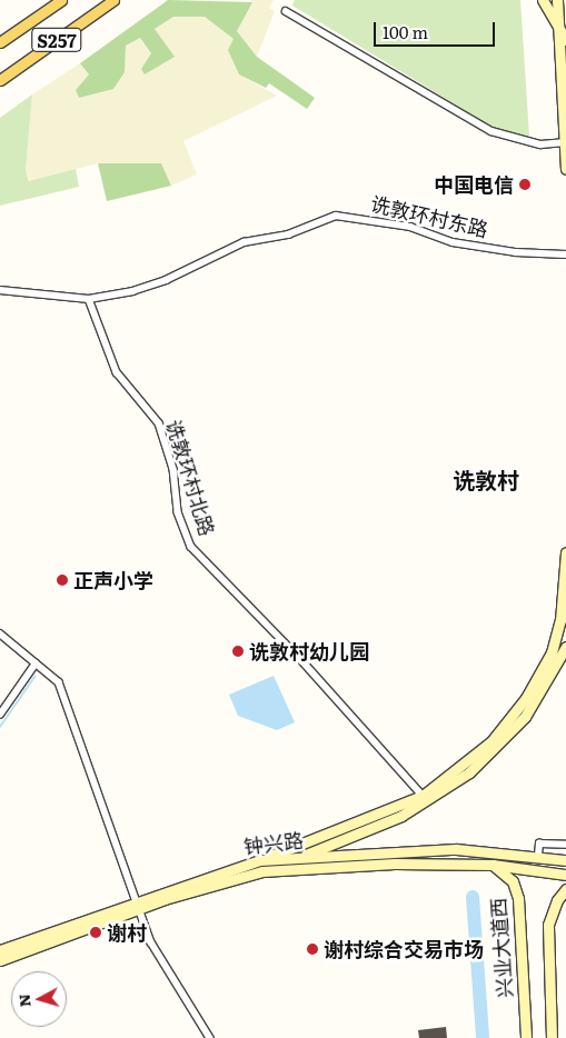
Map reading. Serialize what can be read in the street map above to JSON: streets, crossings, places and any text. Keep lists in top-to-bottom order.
{
  "streets": {
    "main road": ["S257", "钟兴路", "兴业大道西"],
    "street": ["诜敦环村东路", "诜敦环村北路"]
  },
  "crossings": [
    ["诜敦环村东路", "诜敦环村北路"],
    ["钟兴路", "兴业大道西"]
  ],
  "districts": ["诜敦村"],
  "places": [
    "中国电信",
    "正声小学",
    "诜敦村幼儿园",
    "谢村",
    "谢村综合交易市场"
  ],
  "scale_bar": "100 m",
  "north": "left"
}
